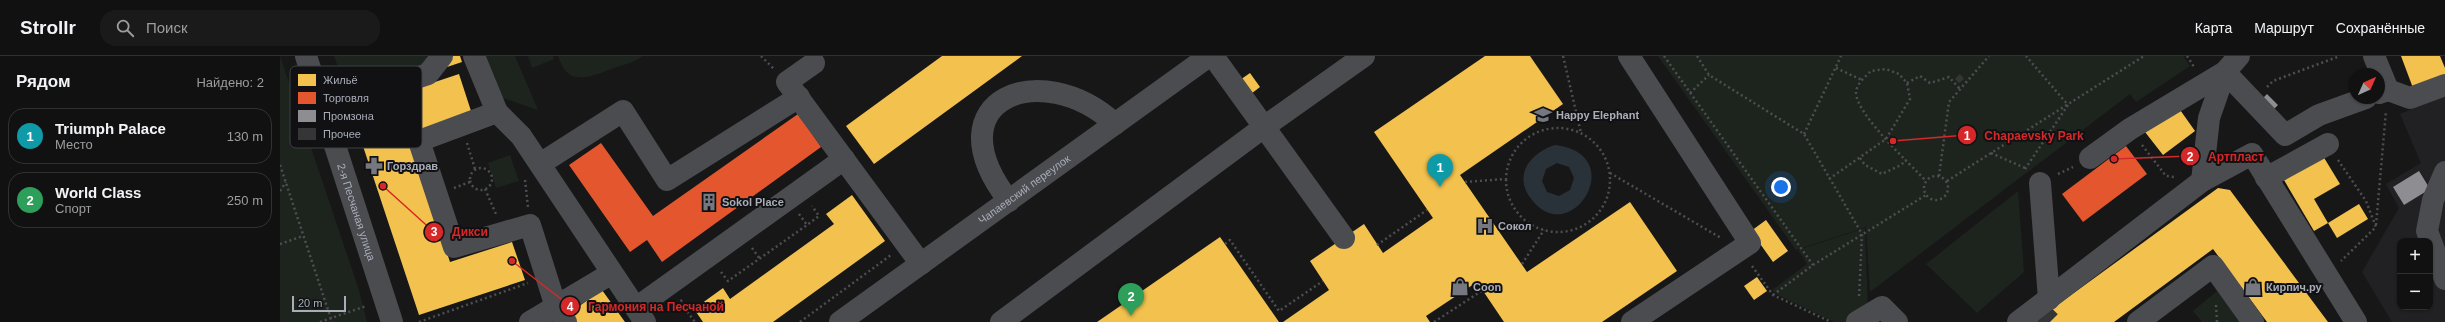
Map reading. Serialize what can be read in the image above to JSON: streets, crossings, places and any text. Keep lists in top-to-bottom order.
{
  "streets": {
    "street": ["Чапаевский переулок", "2-я Песчаная улица"]
  },
  "places": {
    "school or university": ["Happy Elephant"],
    "other": [
      "Chapaevsky Park",
      "Артпласт",
      "Дикси",
      "Гармония на Песчаной"
    ],
    "pharmacy": ["Горздрав"],
    "building": ["Sokol Place"],
    "hospital": ["Сокол"],
    "shop": ["Coon", "Кирпич.ру"]
  },
  "legend": [
    "Жильё",
    "Торговля",
    "Промзона",
    "Прочее"
  ],
  "scale_bar": "20 m",
  "north": "top right",
  "page": {
    "header": "Strollr",
    "search": "Поиск",
    "nav": ["Карта", "Маршрут", "Сохранённые"],
    "heading": ["Рядом", "Найдено: 2"],
    "list": [
      {
        "mark": "1",
        "name": "Triumph Palace",
        "note": "Место",
        "value": "130 m"
      },
      {
        "mark": "2",
        "name": "World Class",
        "note": "Спорт",
        "value": "250 m"
      }
    ],
    "pins": ["1", "2"],
    "map_buttons": ["+", "−"],
    "scale": "20 m"
  }
}
